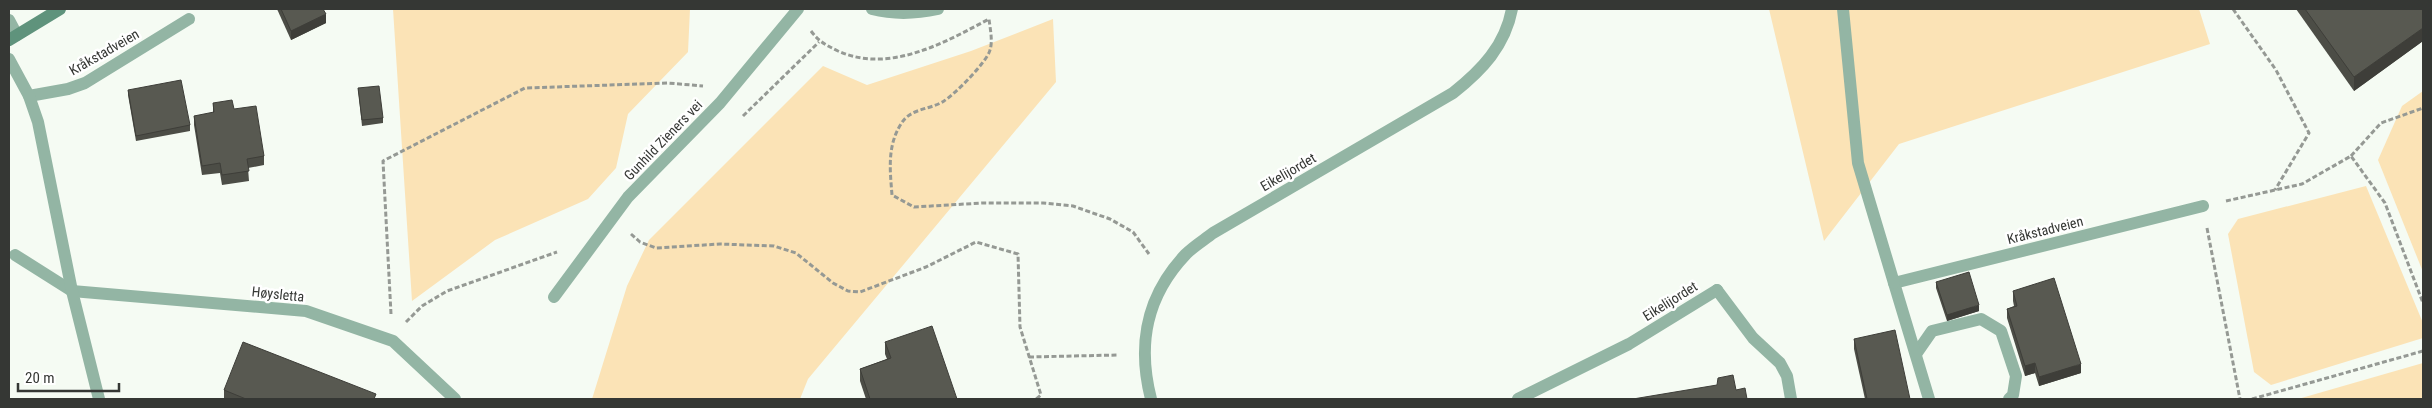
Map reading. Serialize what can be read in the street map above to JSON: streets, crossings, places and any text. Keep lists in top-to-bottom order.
{
  "streets": {
    "street": [
      "Kråkstadveien",
      "Gunhild Zieners vei",
      "Eikelijordet",
      "Høysletta"
    ]
  },
  "scale_bar": "20 m"
}
